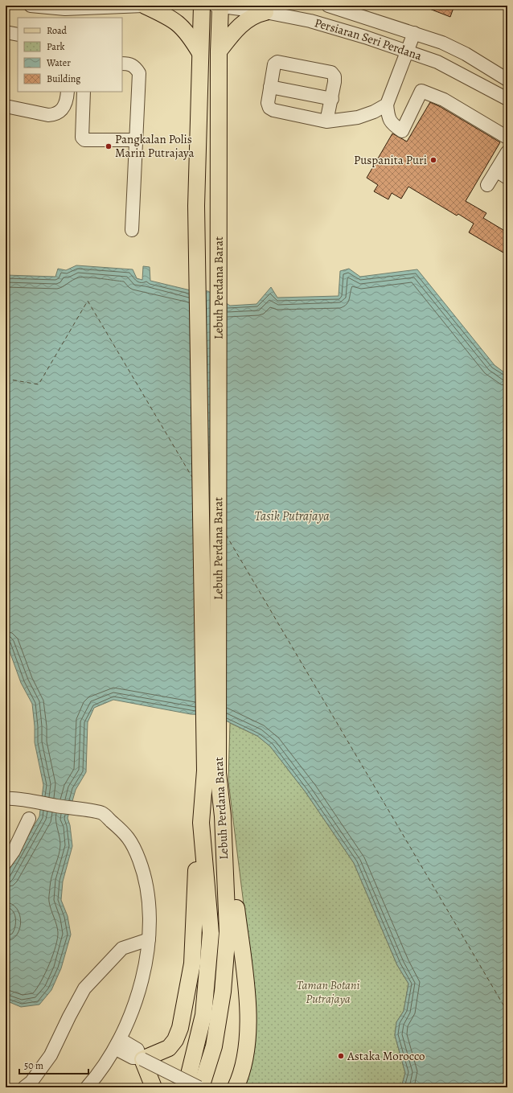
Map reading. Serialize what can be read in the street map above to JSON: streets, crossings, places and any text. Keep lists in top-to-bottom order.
{
  "streets": {
    "main road": ["Lebuh Perdana Barat"],
    "street": ["Persiaran Seri Perdana"]
  },
  "crossings": [
    ["Persiaran Seri Perdana", "Lebuh Perdana Barat"]
  ],
  "water": ["Tasik Putrajaya"],
  "parks": ["Taman Botani Putrajaya"],
  "places": ["Pangkalan Polis Marin Putrajaya", "Puspanita Puri", "Astaka Morocco"],
  "legend": [
    "Road",
    "Park",
    "Water",
    "Building"
  ],
  "scale_bar": "50 m"
}
